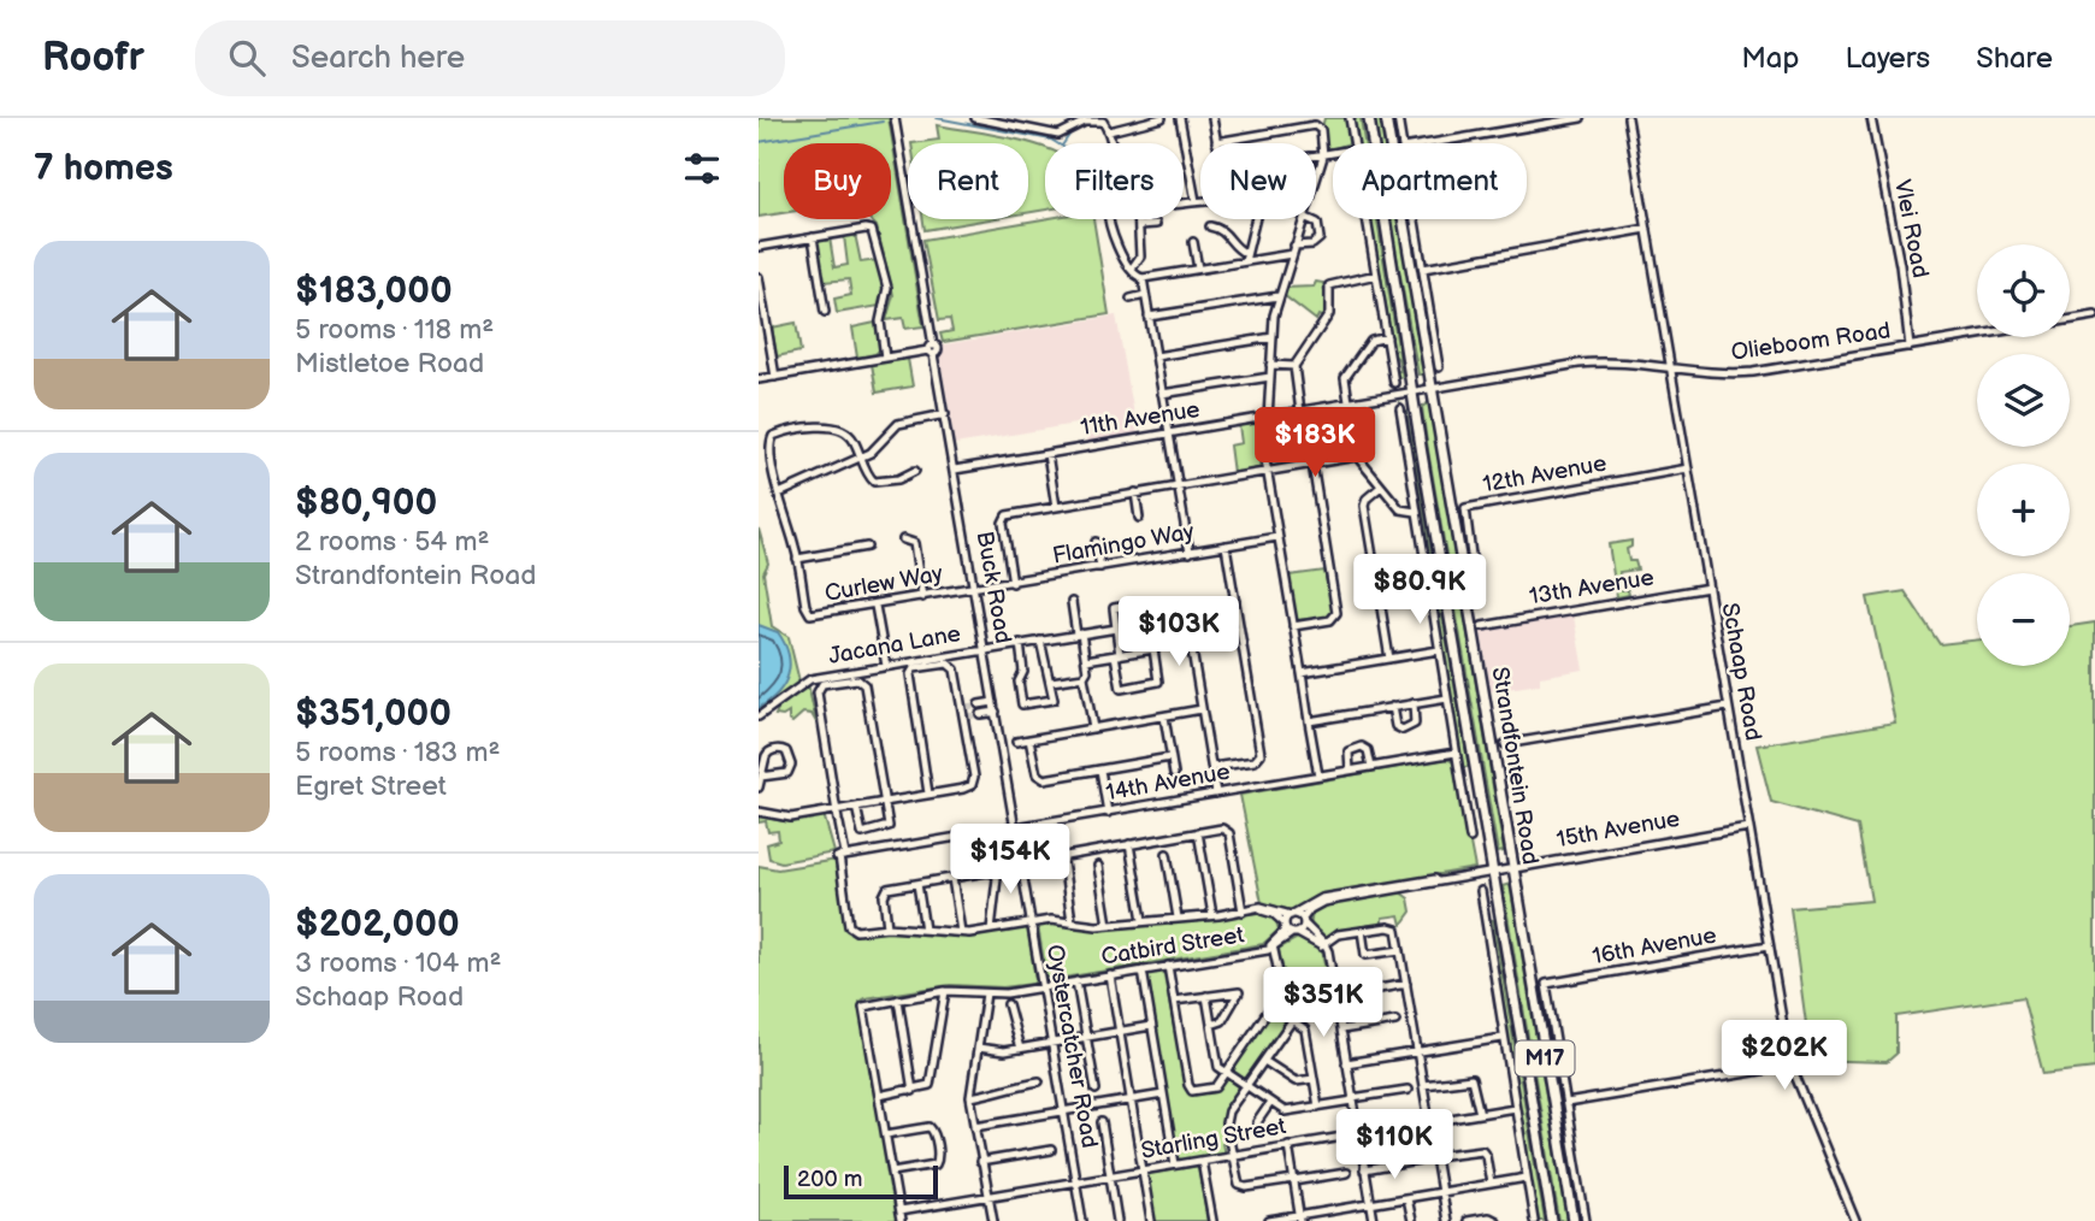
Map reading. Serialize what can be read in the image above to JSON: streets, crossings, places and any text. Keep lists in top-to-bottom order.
{
  "streets": {
    "main road": ["Strandfontein Road", "M17"],
    "street": [
      "Vlei Road",
      "Olieboom Road",
      "11th Avenue",
      "12th Avenue",
      "Flamingo Way",
      "Curlew Way",
      "Buck Road",
      "13th Avenue",
      "Jacana Lane",
      "Schaap Road",
      "14th Avenue",
      "15th Avenue",
      "Catbird Street",
      "16th Avenue",
      "Oystercatcher Road",
      "Starling Street"
    ]
  },
  "crossings": [
    ["Vlei Road", "Olieboom Road"],
    ["Olieboom Road", "11th Avenue"],
    ["Olieboom Road", "Schaap Road"],
    ["Olieboom Road", "Strandfontein Road"],
    ["11th Avenue", "Buck Road"],
    ["11th Avenue", "Strandfontein Road"],
    ["12th Avenue", "Schaap Road"],
    ["Flamingo Way", "Curlew Way"],
    ["Flamingo Way", "Buck Road"],
    ["Curlew Way", "Buck Road"],
    ["Buck Road", "Jacana Lane"],
    ["Buck Road", "14th Avenue"],
    ["Buck Road", "Oystercatcher Road"],
    ["13th Avenue", "Schaap Road"],
    ["Schaap Road", "15th Avenue"],
    ["Schaap Road", "16th Avenue"],
    ["Strandfontein Road", "15th Avenue"],
    ["14th Avenue", "Oystercatcher Road"],
    ["Catbird Street", "Oystercatcher Road"],
    ["Oystercatcher Road", "Starling Street"]
  ],
  "scale_bar": "200 m",
  "page": {
    "header": "Roofr",
    "search": "Search here",
    "nav": ["Map", "Layers", "Share"],
    "heading": "7 homes",
    "chip": [
      "Buy",
      "Rent",
      "Filters",
      "New",
      "Apartment"
    ],
    "list": [
      {
        "name": "$183,000",
        "note": "5 rooms · 118 m² · Mistletoe Road"
      },
      {
        "name": "$80,900",
        "note": "2 rooms · 54 m² · Strandfontein Road"
      },
      {
        "name": "$351,000",
        "note": "5 rooms · 183 m² · Egret Street"
      },
      {
        "name": "$202,000",
        "note": "3 rooms · 104 m² · Schaap Road"
      }
    ],
    "map_buttons": ["+", "−"],
    "price": [
      "$183K",
      "$80.9K",
      "$103K",
      "$154K",
      "$351K",
      "$202K",
      "$110K"
    ],
    "scale": "200 m"
  }
}
